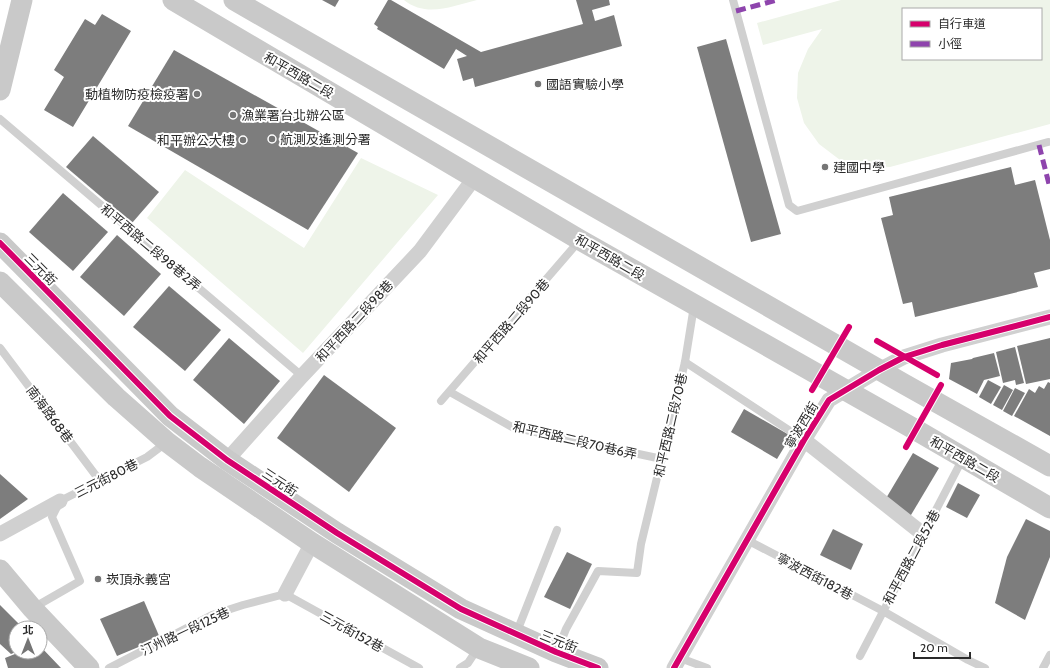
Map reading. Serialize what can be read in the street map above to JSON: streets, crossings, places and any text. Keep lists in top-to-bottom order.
{
  "streets": {
    "main road": ["和平西路二段", "三元街"],
    "street": ["和平西路二段98巷", "寧波西街"],
    "lane": [
      "和平西路二段98巷2弄",
      "和平西路二段90巷",
      "南海路68巷",
      "和平西路二段70巷",
      "和平西路二段70巷6弄",
      "三元街80巷",
      "和平西路二段52巷",
      "寧波西街182巷",
      "汀州路一段125巷",
      "三元街152巷"
    ]
  },
  "crossings": [
    ["和平西路二段", "和平西路二段98巷"],
    ["和平西路二段", "和平西路二段90巷"],
    ["和平西路二段", "和平西路二段70巷"],
    ["和平西路二段", "寧波西街"],
    ["和平西路二段", "和平西路二段52巷"],
    ["和平西路二段98巷2弄", "和平西路二段98巷"],
    ["三元街", "和平西路二段98巷"],
    ["三元街", "和平西路二段70巷"],
    ["和平西路二段90巷", "和平西路二段70巷6弄"],
    ["南海路68巷", "三元街80巷"],
    ["和平西路二段70巷", "和平西路二段70巷6弄"],
    ["寧波西街", "寧波西街182巷"],
    ["和平西路二段52巷", "寧波西街182巷"],
    ["汀州路一段125巷", "三元街152巷"]
  ],
  "places": [
    "國語實驗小學",
    "動植物防疫檢疫署",
    "漁業署台北辦公區",
    "航測及遙測分署",
    "和平辦公大樓",
    "建國中學",
    "崁頂永義宮"
  ],
  "legend": ["自行車道", "小徑"],
  "scale_bar": "20 m",
  "north": "top"
}
